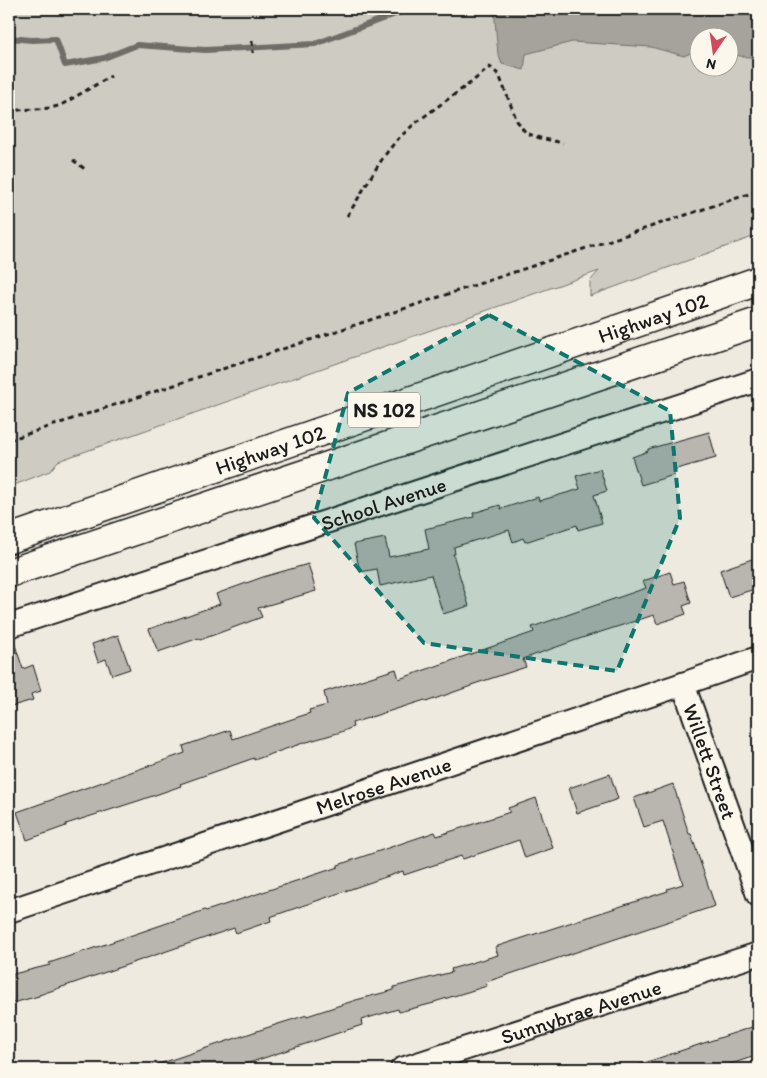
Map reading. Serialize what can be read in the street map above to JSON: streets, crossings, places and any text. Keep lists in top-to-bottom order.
{
  "streets": {
    "highway": ["Highway 102", "NS 102"],
    "street": [
      "School Avenue",
      "Willett Street",
      "Melrose Avenue",
      "Sunnybrae Avenue"
    ]
  },
  "crossings": [
    ["Willett Street", "Melrose Avenue"]
  ],
  "north": "bottom"
}
